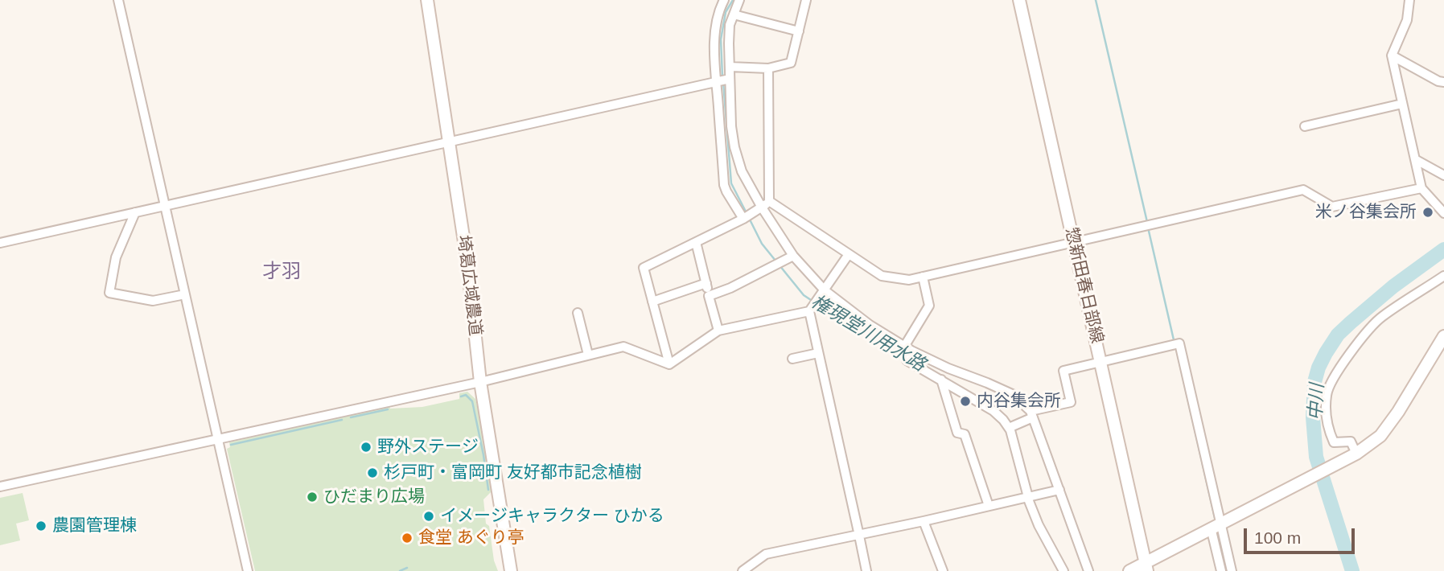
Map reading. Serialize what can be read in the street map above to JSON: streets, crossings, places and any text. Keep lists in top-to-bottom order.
{
  "streets": {
    "street": ["埼葛広域農道", "惣新田春日部線"]
  },
  "districts": ["才羽"],
  "water": ["権現堂川用水路", "中川"],
  "places": [
    "米ノ谷集会所",
    "内谷集会所",
    "野外ステージ",
    "杉戸町・富岡町 友好都市記念植樹",
    "ひだまり広場",
    "イメージキャラクター ひかる",
    "農園管理棟",
    "食堂 あぐり亭"
  ],
  "scale_bar": "100 m"
}
